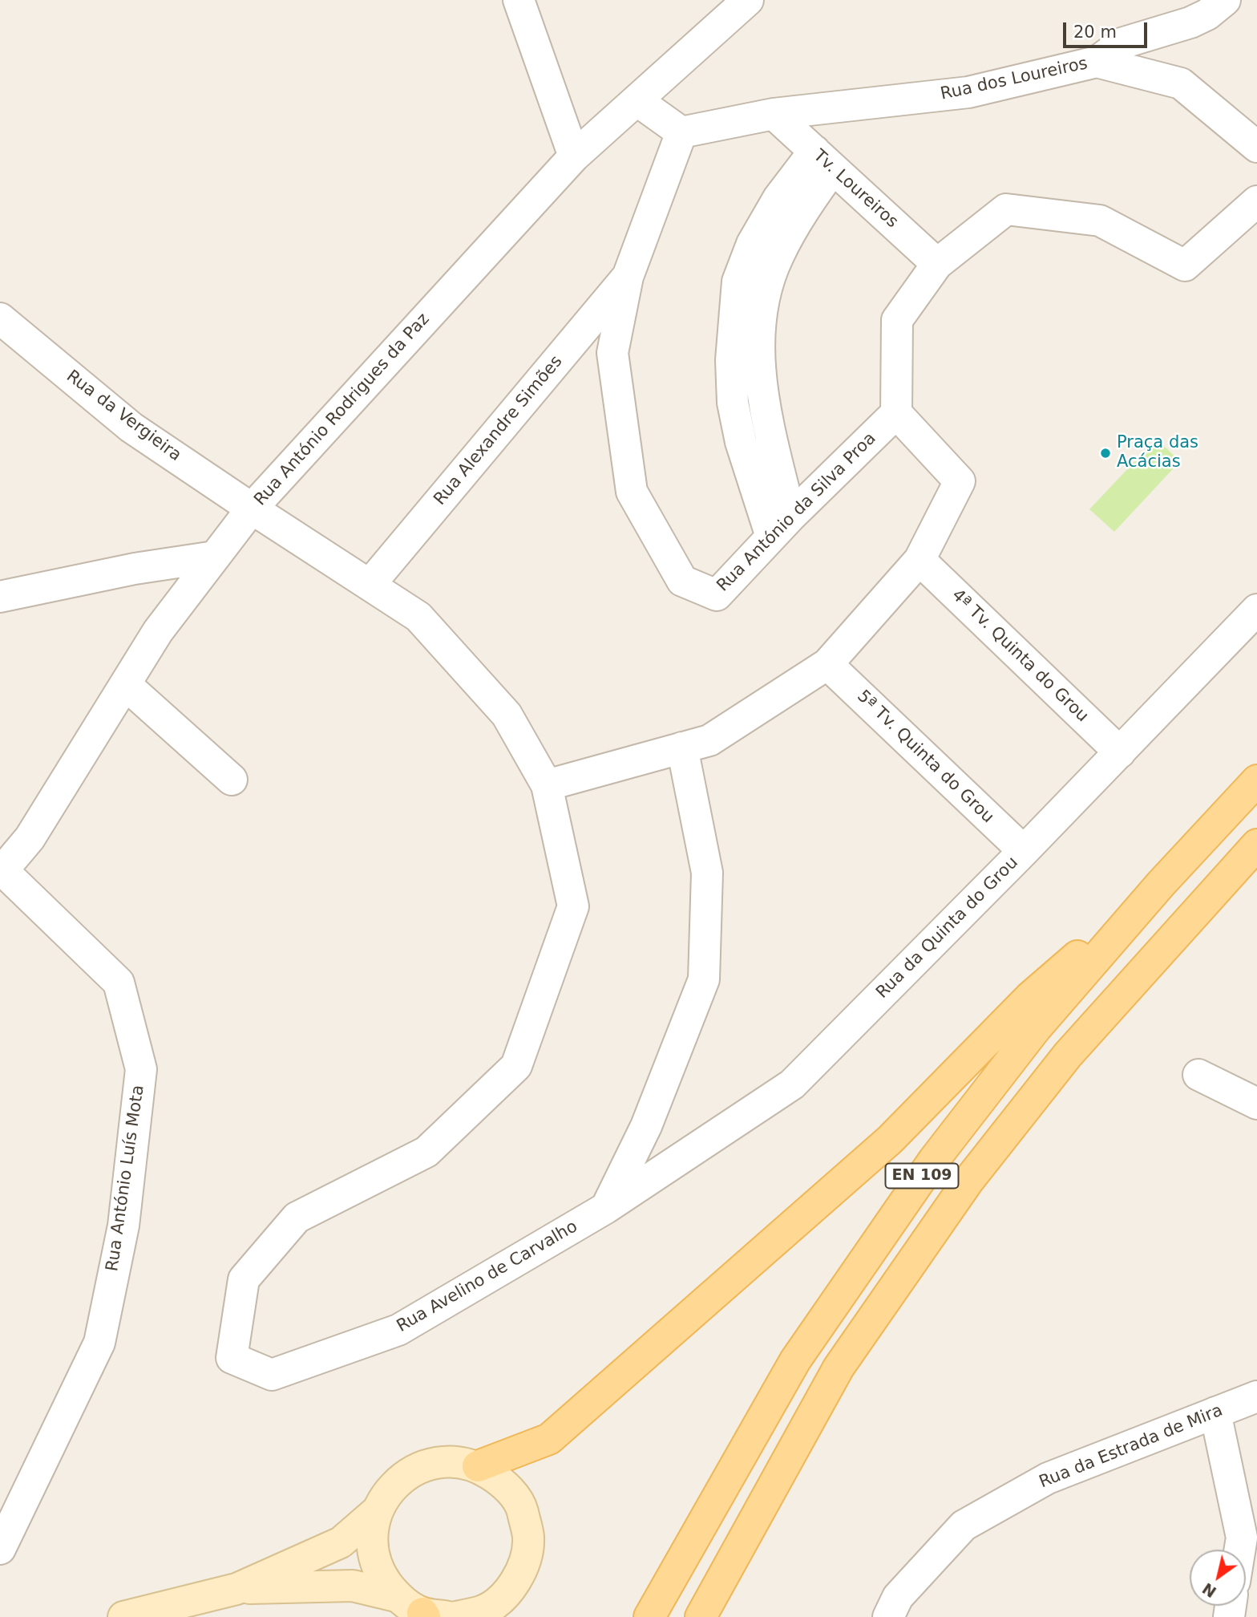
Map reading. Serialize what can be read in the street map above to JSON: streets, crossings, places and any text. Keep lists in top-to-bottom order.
{
  "streets": {
    "main road": ["EN 109"],
    "street": [
      "Rua dos Loureiros",
      "Tv. Loureiros",
      "Rua António Rodrigues da Paz",
      "Rua da Vergieira",
      "Rua Alexandre Simões",
      "Rua António da Silva Proa",
      "4ª Tv. Quinta do Grou",
      "5ª Tv. Quinta do Grou",
      "Rua da Quinta do Grou",
      "Rua António Luís Mota",
      "Rua Avelino de Carvalho",
      "Rua da Estrada de Mira"
    ]
  },
  "crossings": [
    ["Rua dos Loureiros", "Tv. Loureiros"],
    ["Rua dos Loureiros", "Rua António da Silva Proa"],
    ["Rua António Rodrigues da Paz", "Rua da Vergieira"],
    ["Rua António Rodrigues da Paz", "Rua António Luís Mota"],
    ["Rua António Rodrigues da Paz", "Rua Avelino de Carvalho"],
    ["Rua da Vergieira", "Rua Avelino de Carvalho"],
    ["Rua Alexandre Simões", "Rua António da Silva Proa"],
    ["Rua Alexandre Simões", "Rua Avelino de Carvalho"],
    ["4ª Tv. Quinta do Grou", "Rua da Quinta do Grou"],
    ["5ª Tv. Quinta do Grou", "Rua da Quinta do Grou"],
    ["Rua da Quinta do Grou", "Rua Avelino de Carvalho"]
  ],
  "places": ["Praça das Acácias"],
  "scale_bar": "20 m",
  "north": "bottom left"
}
